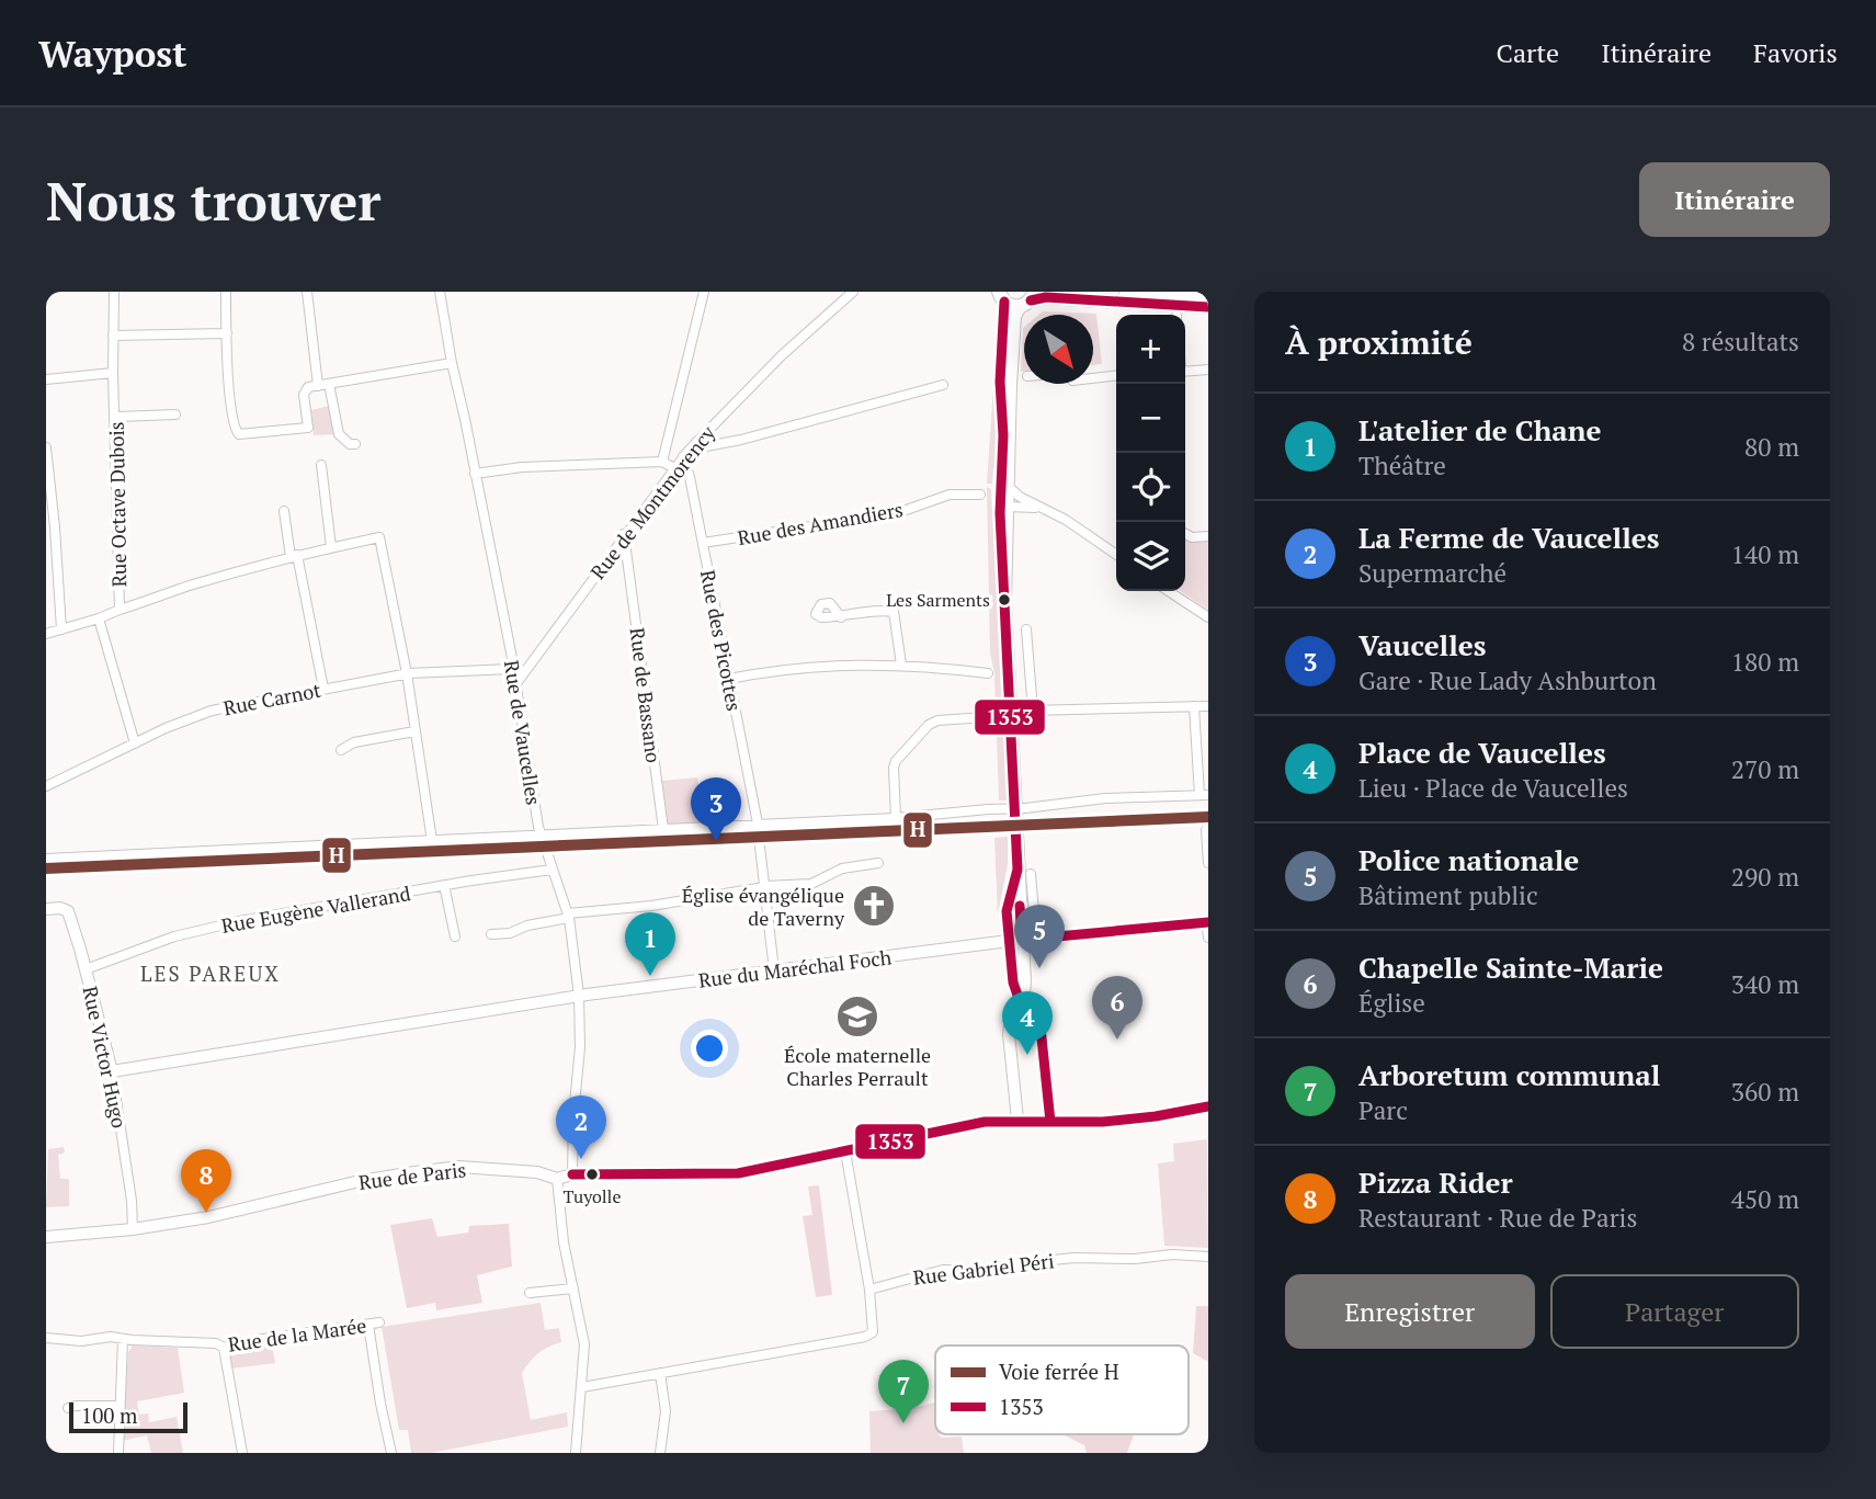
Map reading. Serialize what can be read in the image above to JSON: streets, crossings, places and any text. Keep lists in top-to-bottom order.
{
  "streets": {
    "street": [
      "Rue de Montmorency",
      "Rue Octave Dubois",
      "Rue des Amandiers",
      "Rue des Picottes",
      "Rue de Bassano",
      "Rue Carnot",
      "Rue de Vaucelles",
      "Rue Eugène Vallerand",
      "Rue du Maréchal Foch",
      "Rue Victor Hugo",
      "Rue de Paris",
      "Rue Gabriel Péri",
      "Rue de la Marée"
    ]
  },
  "crossings": [
    ["Rue de Montmorency", "Rue des Picottes"],
    ["Rue de Montmorency", "Rue de Bassano"],
    ["Rue de Montmorency", "Rue de Vaucelles"],
    ["Rue des Amandiers", "Rue des Picottes"],
    ["Rue Carnot", "Rue de Vaucelles"],
    ["Rue de Vaucelles", "Rue Eugène Vallerand"],
    ["Rue de Vaucelles", "Rue du Maréchal Foch"],
    ["Rue de Vaucelles", "Rue de Paris"],
    ["Rue Eugène Vallerand", "Rue Victor Hugo"],
    ["Rue du Maréchal Foch", "Rue Victor Hugo"],
    ["Rue Victor Hugo", "Rue de Paris"]
  ],
  "districts": ["LES PAREUX"],
  "places": {
    "other": ["Les Sarments", "Tuyolle"],
    "church": ["Église évangélique de Taverny"],
    "school or university": ["École maternelle Charles Perrault"]
  },
  "lines": ["transit line 1353", "rail line H"],
  "legend": ["Voie ferrée H", "1353"],
  "scale_bar": "100 m",
  "north": "bottom right",
  "page": {
    "header": "Waypost",
    "nav": ["Carte", "Itinéraire", "Favoris"],
    "buttons": [
      "Itinéraire",
      ["Enregistrer", "Partager"]
    ],
    "title": "Nous trouver",
    "heading": ["À proximité", "8 résultats"],
    "map_buttons": ["+", "−"],
    "list": [
      {
        "mark": "1",
        "name": "L'atelier de Chane",
        "note": "Théâtre",
        "value": "80 m"
      },
      {
        "mark": "2",
        "name": "La Ferme de Vaucelles",
        "note": "Supermarché",
        "value": "140 m"
      },
      {
        "mark": "3",
        "name": "Vaucelles",
        "note": "Gare · Rue Lady Ashburton",
        "value": "180 m"
      },
      {
        "mark": "4",
        "name": "Place de Vaucelles",
        "note": "Lieu · Place de Vaucelles",
        "value": "270 m"
      },
      {
        "mark": "5",
        "name": "Police nationale",
        "note": "Bâtiment public",
        "value": "290 m"
      },
      {
        "mark": "6",
        "name": "Chapelle Sainte-Marie",
        "note": "Église",
        "value": "340 m"
      },
      {
        "mark": "7",
        "name": "Arboretum communal",
        "note": "Parc",
        "value": "360 m"
      },
      {
        "mark": "8",
        "name": "Pizza Rider",
        "note": "Restaurant · Rue de Paris",
        "value": "450 m"
      }
    ],
    "pins": [
      "3",
      "5",
      "1",
      "6",
      "4",
      "2",
      "8",
      "7"
    ],
    "scale": "100 m"
  }
}
